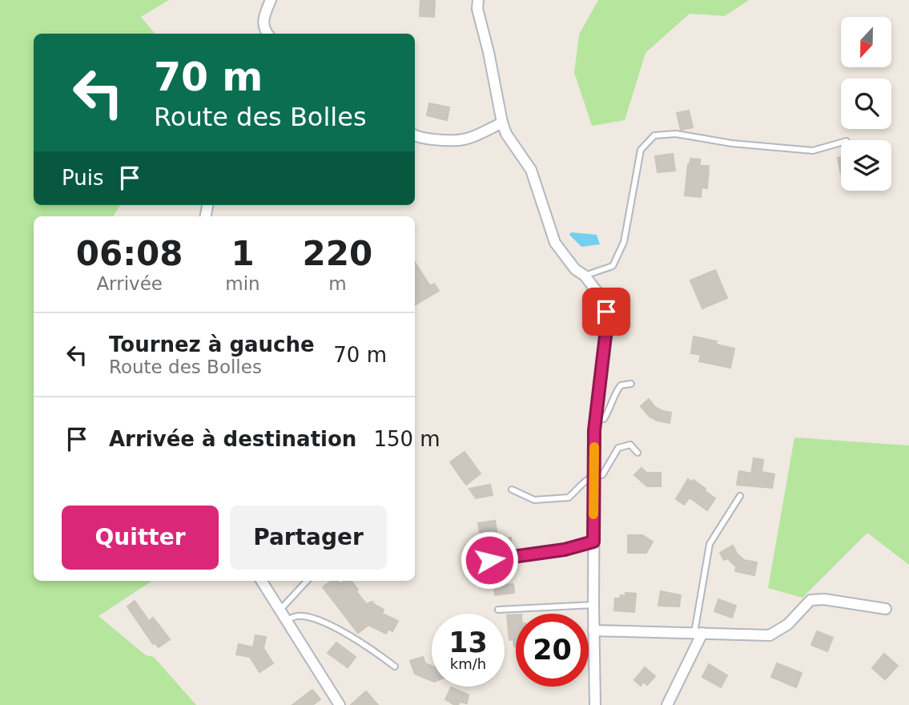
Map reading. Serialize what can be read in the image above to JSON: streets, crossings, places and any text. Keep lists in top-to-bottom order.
{
  "north": "bottom",
  "page": {
    "turn": ["70 m", "Route des Bolles"],
    "then": "Puis",
    "eta": [
      "06:08",
      "Arrivée",
      "1",
      "min",
      "220",
      "m"
    ],
    "list": [
      {
        "name": "Tournez à gauche",
        "note": "Route des Bolles",
        "value": "70 m"
      },
      {
        "name": "Arrivée à destination",
        "value": "150 m"
      }
    ],
    "buttons": ["Quitter", "Partager"],
    "speed": "13 km/h",
    "limit": "20"
  }
}
